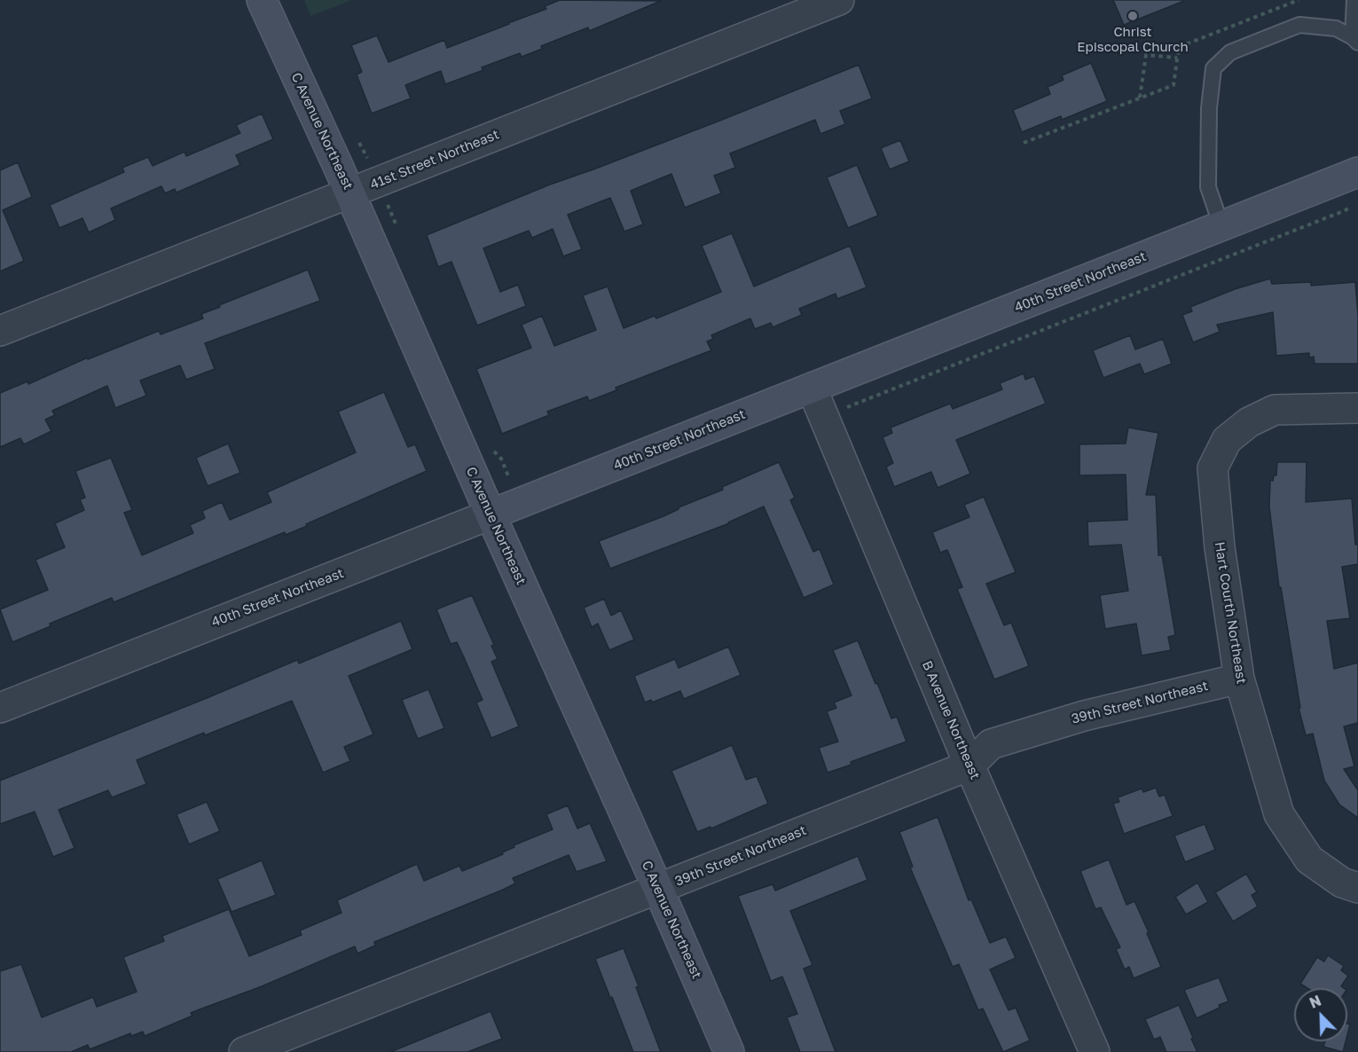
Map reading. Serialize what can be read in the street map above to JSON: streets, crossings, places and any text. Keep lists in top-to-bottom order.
{
  "streets": {
    "street": [
      "C Avenue Northeast",
      "41st Street Northeast",
      "40th Street Northeast",
      "Hart Courth Northeast",
      "39th Street Northeast",
      "B Avenue Northeast"
    ]
  },
  "crossings": [
    ["C Avenue Northeast", "41st Street Northeast"],
    ["C Avenue Northeast", "40th Street Northeast"],
    ["C Avenue Northeast", "39th Street Northeast"],
    ["40th Street Northeast", "B Avenue Northeast"],
    ["Hart Courth Northeast", "39th Street Northeast"],
    ["39th Street Northeast", "B Avenue Northeast"]
  ],
  "places": ["Christ Episcopal Church"],
  "north": "top left"
}
